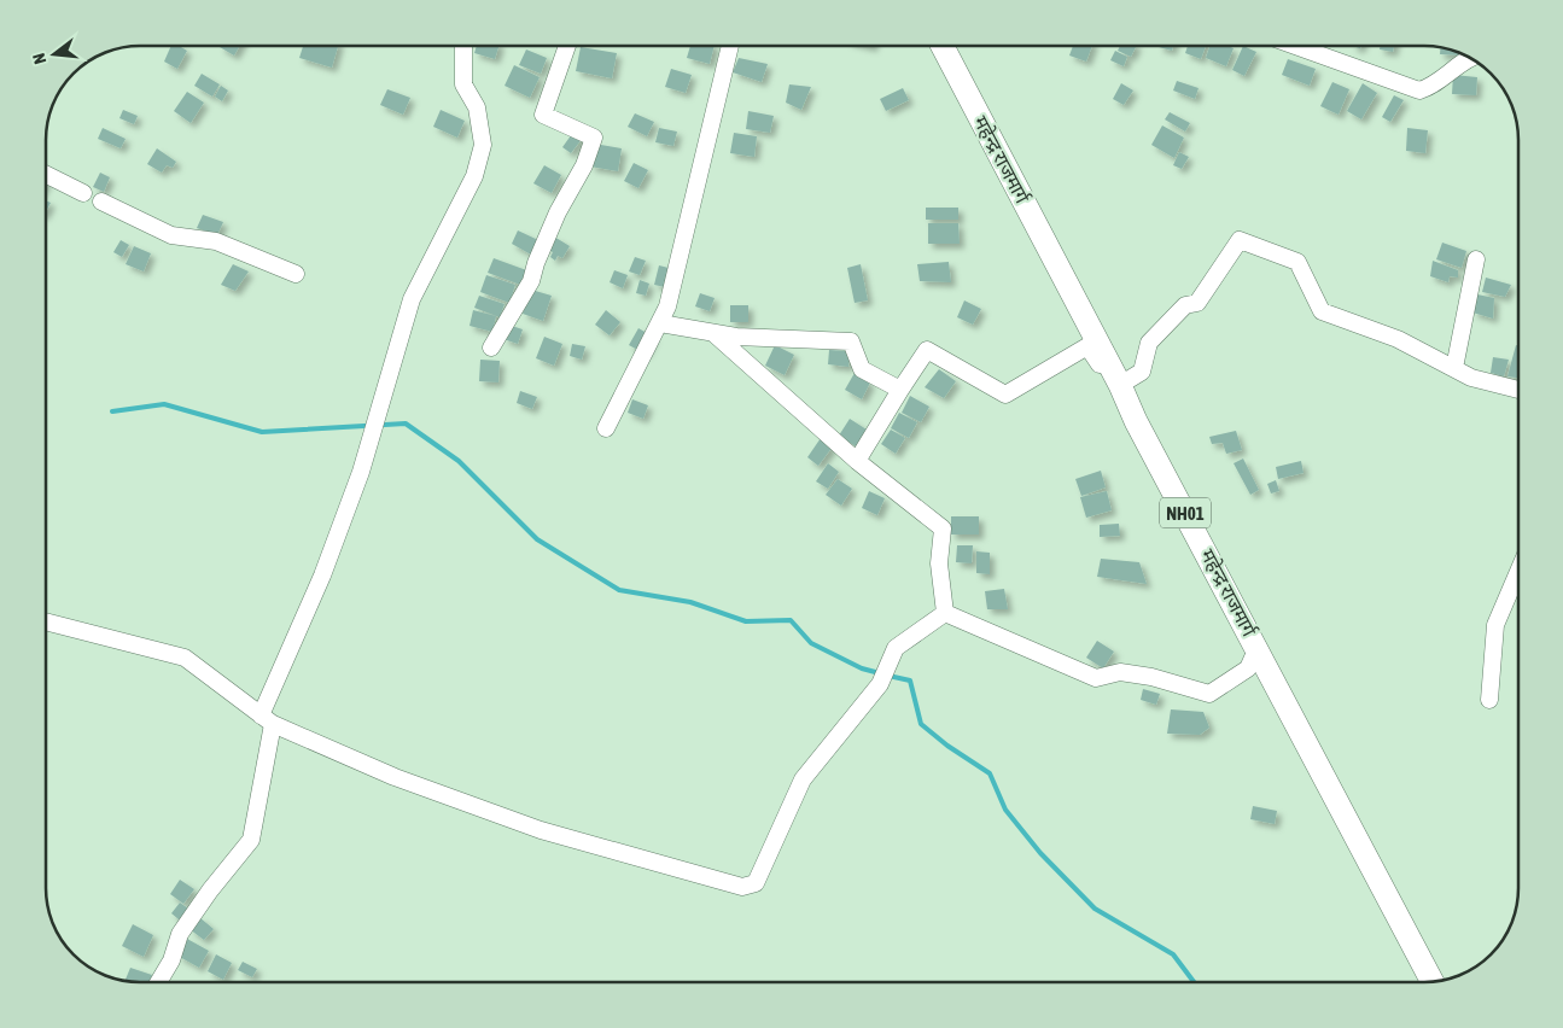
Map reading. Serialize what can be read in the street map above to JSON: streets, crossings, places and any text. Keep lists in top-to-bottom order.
{
  "streets": {
    "highway": ["महेन्द्र राजमार्ग", "NH01"]
  },
  "north": "left"
}
